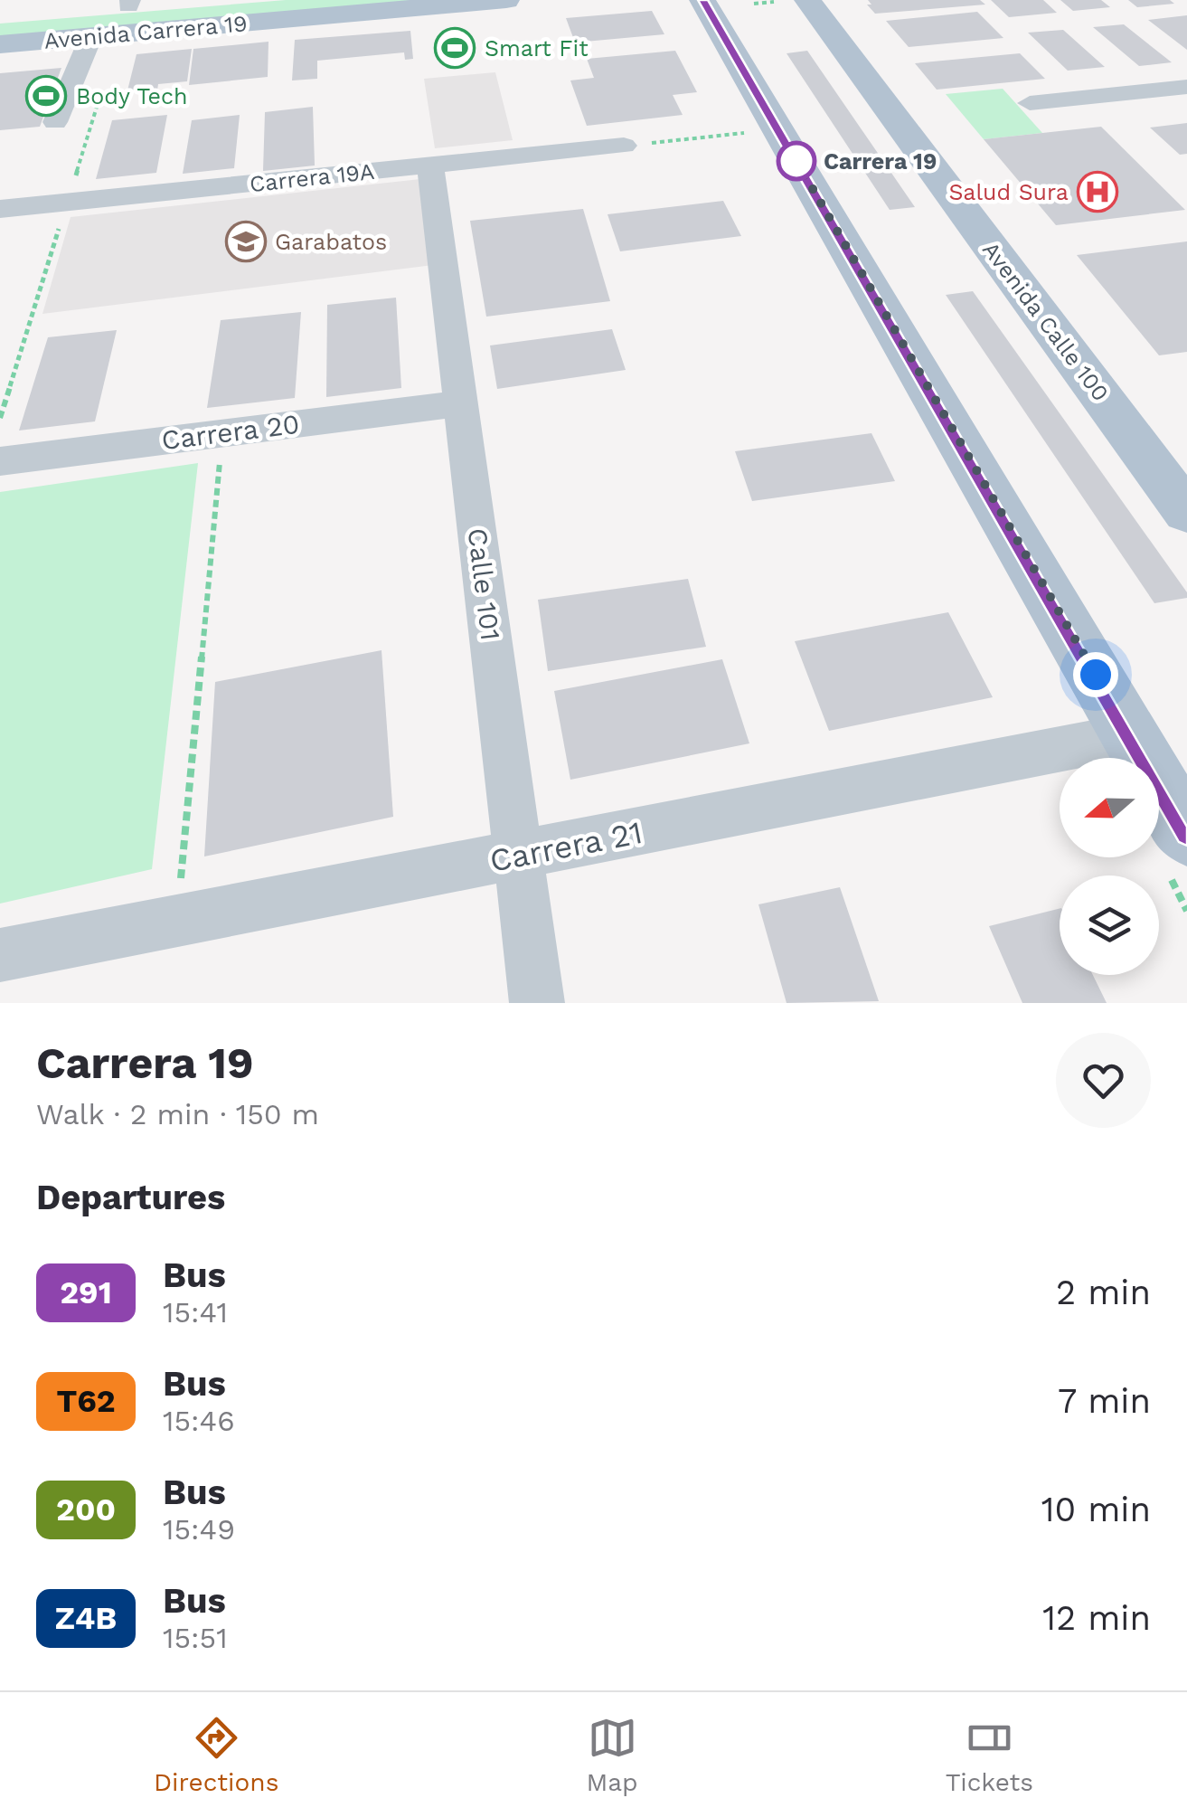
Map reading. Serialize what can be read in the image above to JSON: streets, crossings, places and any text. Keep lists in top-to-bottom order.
{
  "streets": {
    "main road": ["Avenida Carrera 19", "Avenida Calle 100"],
    "street": [
      "Carrera 19A",
      "Carrera 20",
      "Calle 101",
      "Carrera 21"
    ]
  },
  "crossings": [
    ["Carrera 19A", "Calle 101"],
    ["Carrera 20", "Calle 101"],
    ["Calle 101", "Carrera 21"]
  ],
  "places": {
    "sports": ["Smart Fit", "Body Tech"],
    "other": ["Carrera 19"],
    "hospital": ["Salud Sura"],
    "school or university": ["Garabatos"]
  },
  "lines": ["bus line 291"],
  "north": "left",
  "page": {
    "heading": [
      ["Carrera 19", "Walk · 2 min · 150 m"],
      "Departures"
    ],
    "list": [
      {
        "mark": "291",
        "name": "Bus",
        "note": "15:41",
        "value": "2 min"
      },
      {
        "mark": "T62",
        "name": "Bus",
        "note": "15:46",
        "value": "7 min"
      },
      {
        "mark": "200",
        "name": "Bus",
        "note": "15:49",
        "value": "10 min"
      },
      {
        "mark": "Z4B",
        "name": "Bus",
        "note": "15:51",
        "value": "12 min"
      }
    ],
    "tabs": ["Directions", "Map", "Tickets"]
  }
}
